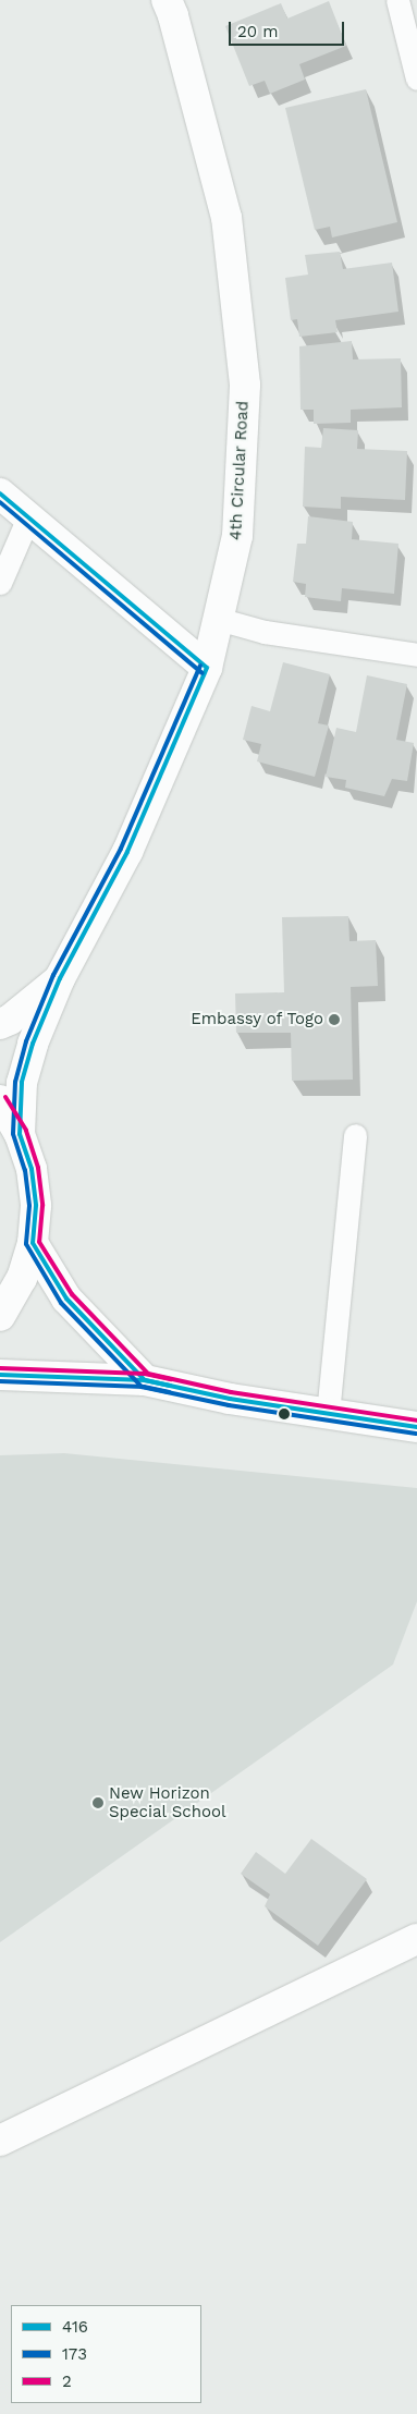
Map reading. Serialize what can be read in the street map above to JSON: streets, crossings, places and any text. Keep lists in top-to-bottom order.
{
  "streets": {
    "street": ["4th Circular Road"]
  },
  "places": ["Embassy of Togo", "New Horizon Special School"],
  "lines": ["transit line 416", "transit line 173", "transit line 2"],
  "legend": ["416", "173", "2"],
  "scale_bar": "20 m"
}
